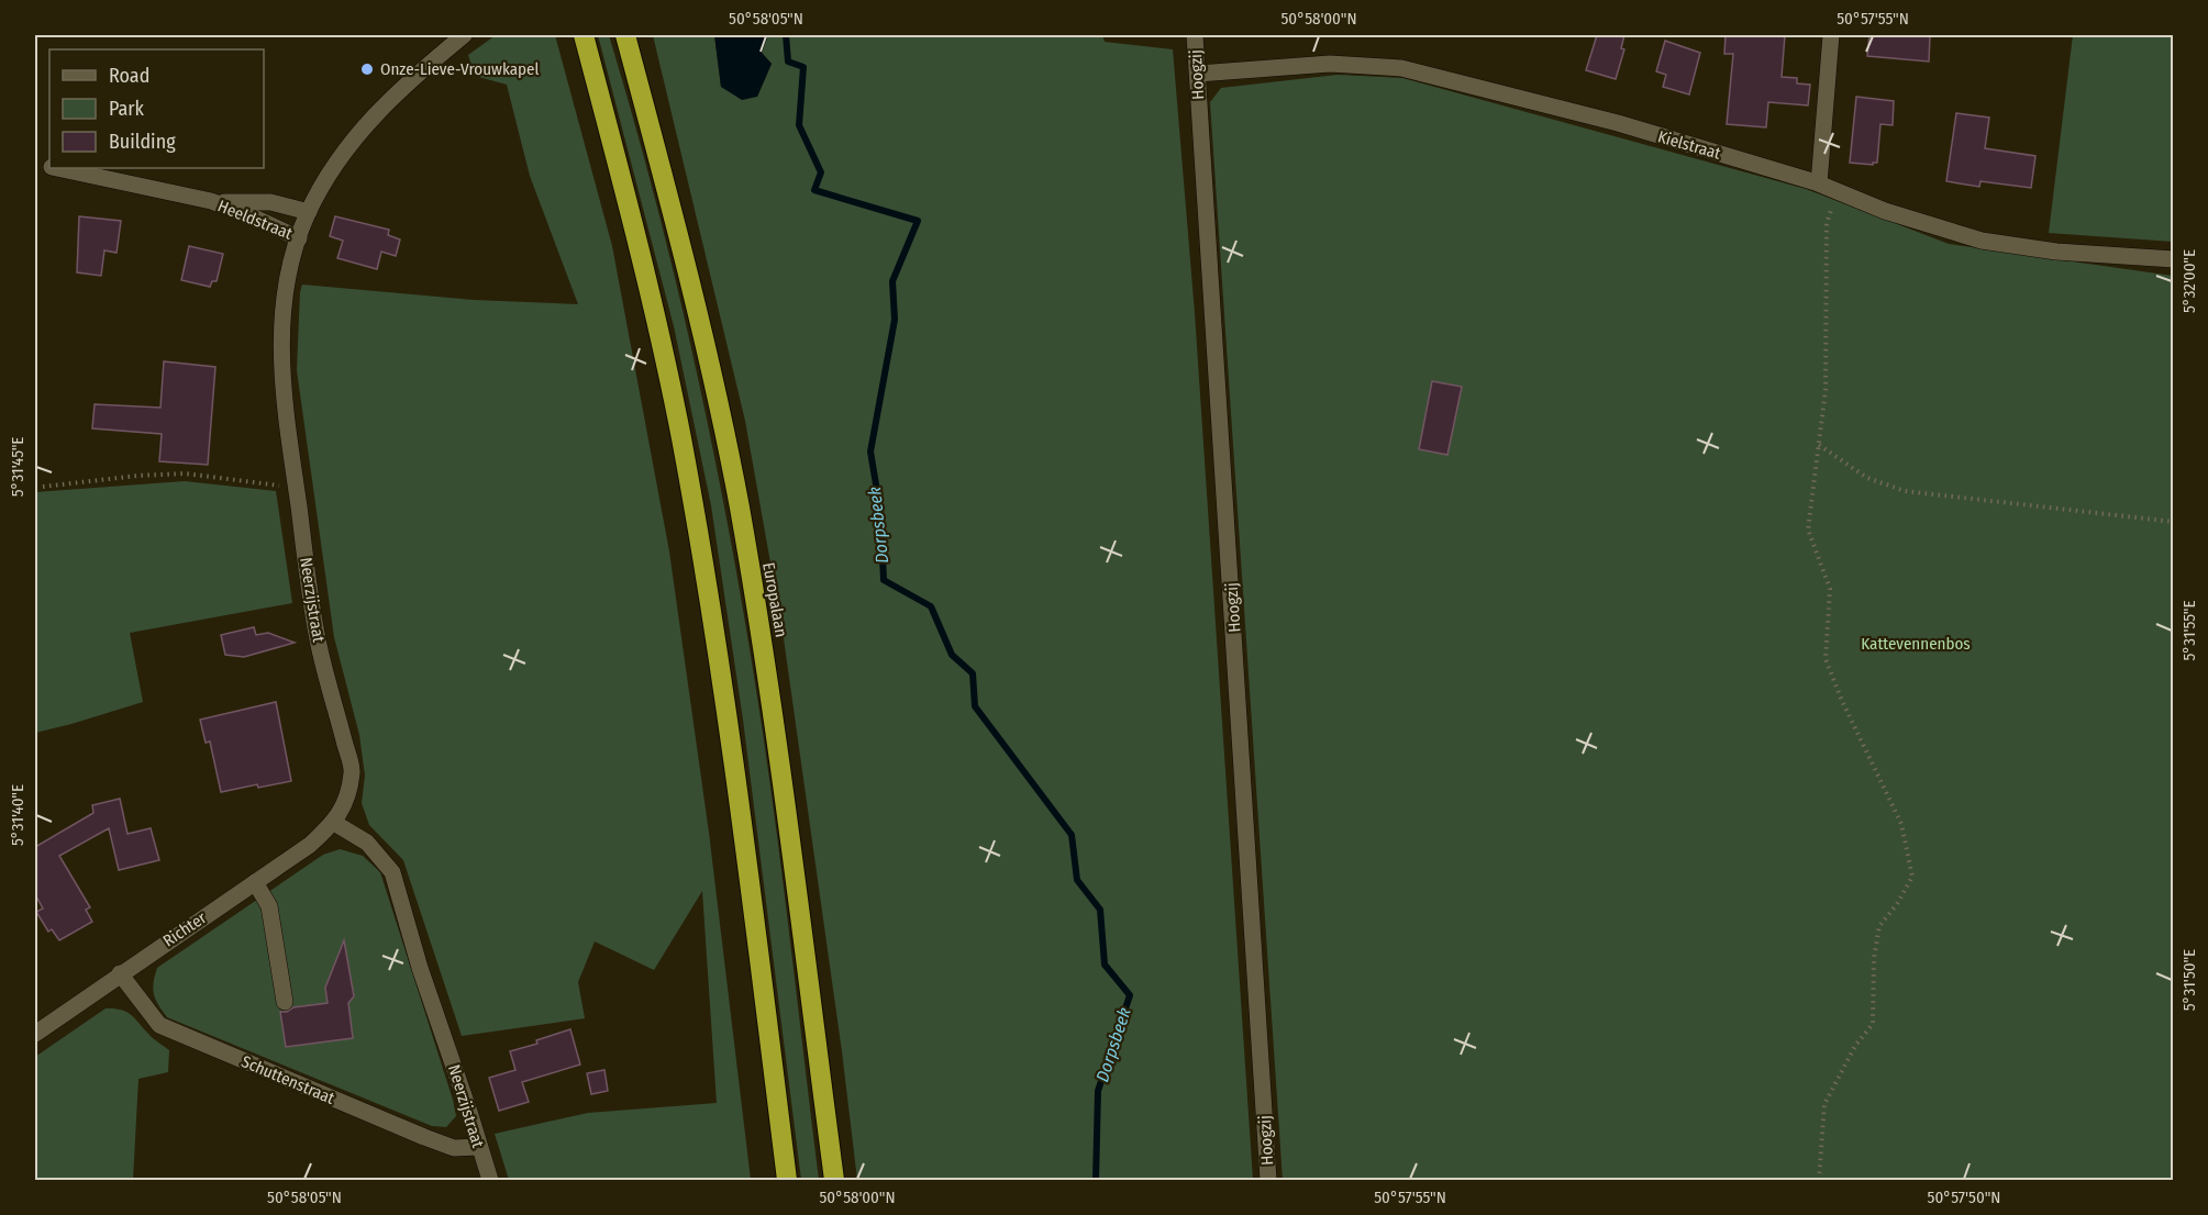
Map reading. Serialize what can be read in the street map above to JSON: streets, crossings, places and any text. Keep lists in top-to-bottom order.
{
  "streets": {
    "highway": ["Europalaan"],
    "street": [
      "Hoogzij",
      "Kielstraat",
      "Heeldstraat",
      "Neerzijstraat",
      "Richter",
      "Schuttenstraat"
    ]
  },
  "crossings": [
    ["Hoogzij", "Kielstraat"],
    ["Heeldstraat", "Neerzijstraat"],
    ["Neerzijstraat", "Richter"],
    ["Neerzijstraat", "Schuttenstraat"],
    ["Richter", "Schuttenstraat"]
  ],
  "water": ["Dorpsbeek"],
  "parks": ["Kattevennenbos"],
  "places": ["Onze-Lieve-Vrouwkapel"],
  "legend": ["Road", "Park", "Building"],
  "coordinates": [
    "50°58'05\"N",
    "50°58'00\"N",
    "50°57'55\"N",
    "5°32'00\"E",
    "5°31'45\"E",
    "5°31'55\"E",
    "5°31'40\"E",
    "5°31'50\"E",
    "50°57'50\"N"
  ]
}
